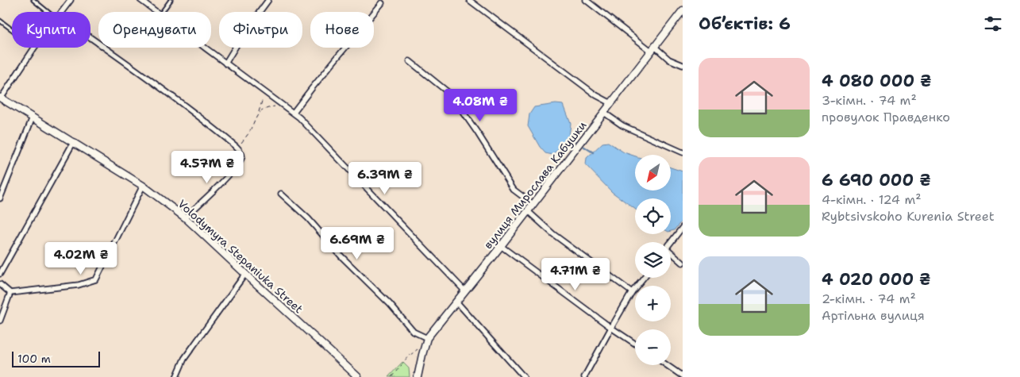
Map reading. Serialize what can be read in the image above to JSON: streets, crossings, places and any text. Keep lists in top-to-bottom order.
{
  "streets": {
    "street": ["вулиця Мирослава Кабушки", "Volodymyra Stepaniuka Street"]
  },
  "scale_bar": "100 m",
  "north": "bottom left",
  "page": {
    "heading": "Об’єктів: 6",
    "chip": [
      "Купити",
      "Орендувати",
      "Фільтри",
      "Нове"
    ],
    "list": [
      {
        "name": "4 080 000 ₴",
        "note": "3-кімн. · 74 m² · провулок Правденко"
      },
      {
        "name": "6 690 000 ₴",
        "note": "4-кімн. · 124 m² · Rybtsivskoho Kurenia Street"
      },
      {
        "name": "4 020 000 ₴",
        "note": "2-кімн. · 74 m² · Артільна вулиця"
      }
    ],
    "price": [
      "4.08M ₴",
      "4.57M ₴",
      "6.39M ₴",
      "6.69M ₴",
      "4.02M ₴",
      "4.71M ₴"
    ],
    "map_buttons": ["+", "−"],
    "scale": "100 m"
  }
}
